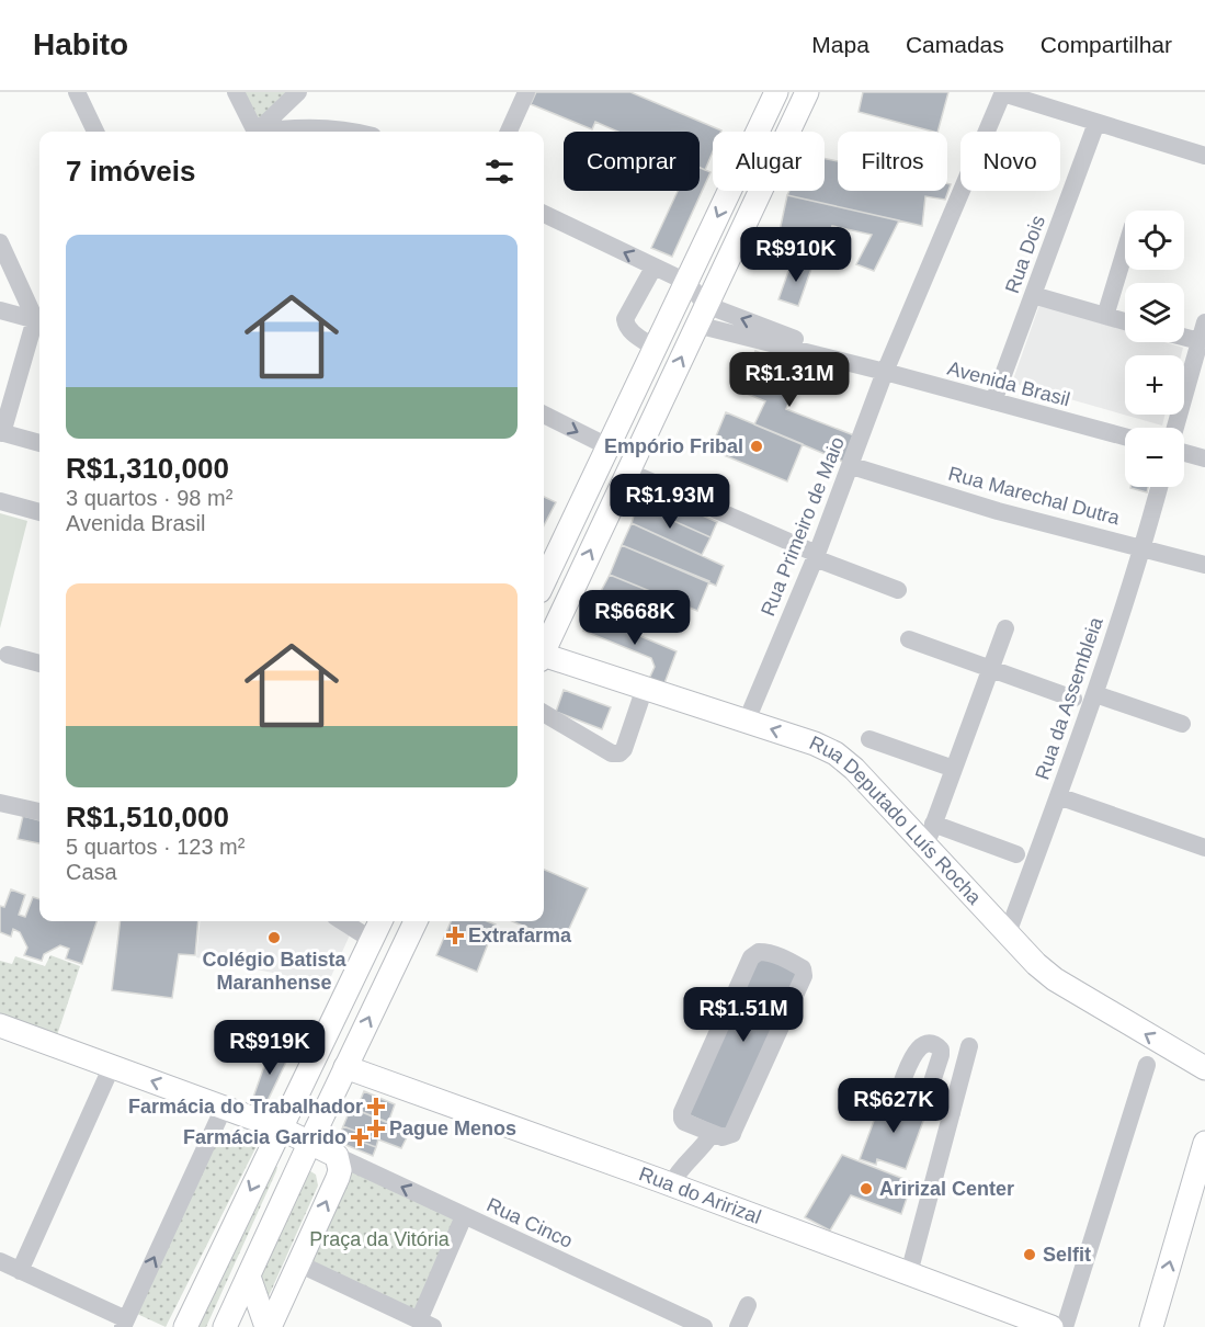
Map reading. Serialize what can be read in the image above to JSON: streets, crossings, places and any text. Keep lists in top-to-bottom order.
{
  "streets": {
    "main road": ["Rua Deputado Luís Rocha", "Rua do Aririzal"],
    "street": [
      "Rua Dois",
      "Avenida Brasil",
      "Rua Marechal Dutra",
      "Rua Primeiro de Maio",
      "Rua da Assembleia",
      "Rua Cinco"
    ]
  },
  "crossings": [
    ["Rua Dois", "Avenida Brasil"],
    ["Avenida Brasil", "Rua Primeiro de Maio"],
    ["Rua Marechal Dutra", "Rua Primeiro de Maio"],
    ["Rua Marechal Dutra", "Rua da Assembleia"],
    ["Rua Primeiro de Maio", "Rua Deputado Luís Rocha"],
    ["Rua da Assembleia", "Rua Deputado Luís Rocha"]
  ],
  "one_way": ["Rua Deputado Luís Rocha"],
  "parks": ["Praça da Vitória"],
  "places": {
    "other": [
      "Empório Fribal",
      "Colégio Batista Maranhense",
      "Aririzal Center",
      "Selfit"
    ],
    "health": [
      "Extrafarma",
      "Farmácia do Trabalhador",
      "Pague Menos",
      "Farmácia Garrido"
    ]
  },
  "page": {
    "header": "Habito",
    "nav": ["Mapa", "Camadas", "Compartilhar"],
    "chip": [
      "Comprar",
      "Alugar",
      "Filtros",
      "Novo"
    ],
    "heading": "7 imóveis",
    "map_buttons": ["+", "−"],
    "list": [
      {
        "name": "R$1,310,000",
        "note": "3 quartos · 98 m² · Avenida Brasil"
      },
      {
        "name": "R$1,510,000",
        "note": "5 quartos · 123 m² · Casa"
      }
    ],
    "price": [
      "R$910K",
      "R$1.31M",
      "R$1.93M",
      "R$668K",
      "R$1.51M",
      "R$919K",
      "R$627K"
    ]
  }
}
